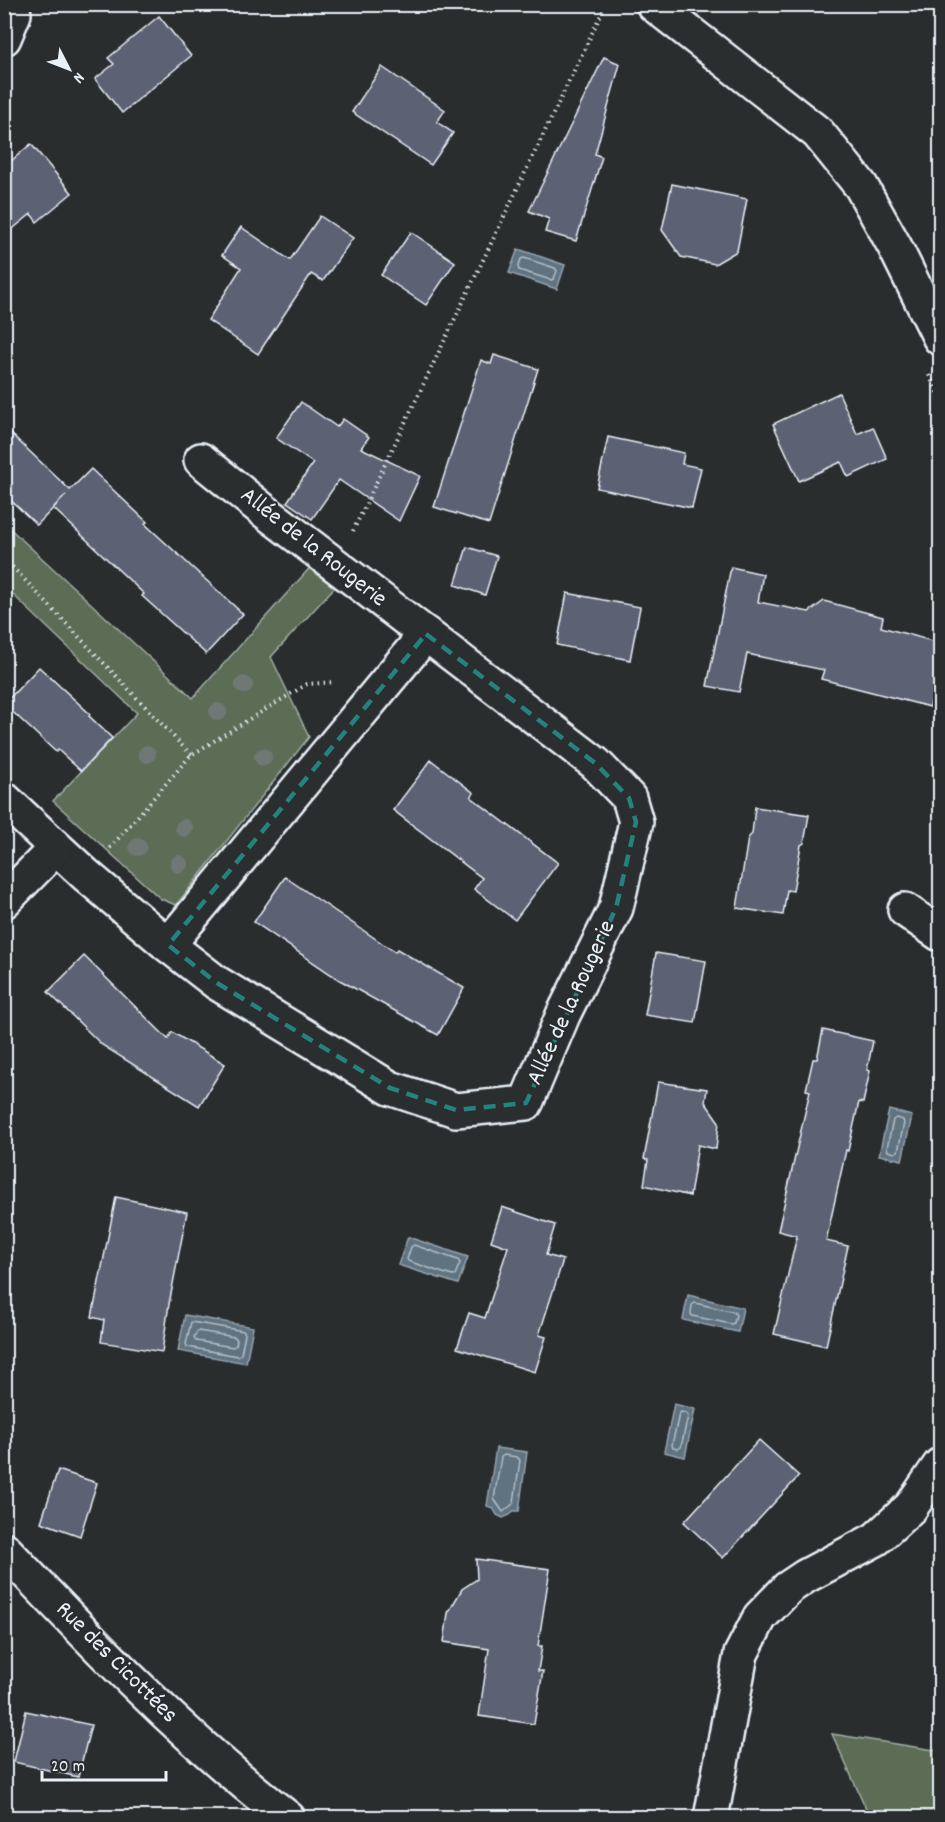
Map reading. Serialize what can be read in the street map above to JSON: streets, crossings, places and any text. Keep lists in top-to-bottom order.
{
  "streets": {
    "street": ["Allée de la Rougerie", "Rue des Cicottées"]
  },
  "scale_bar": "20 m",
  "north": "bottom right"
}
